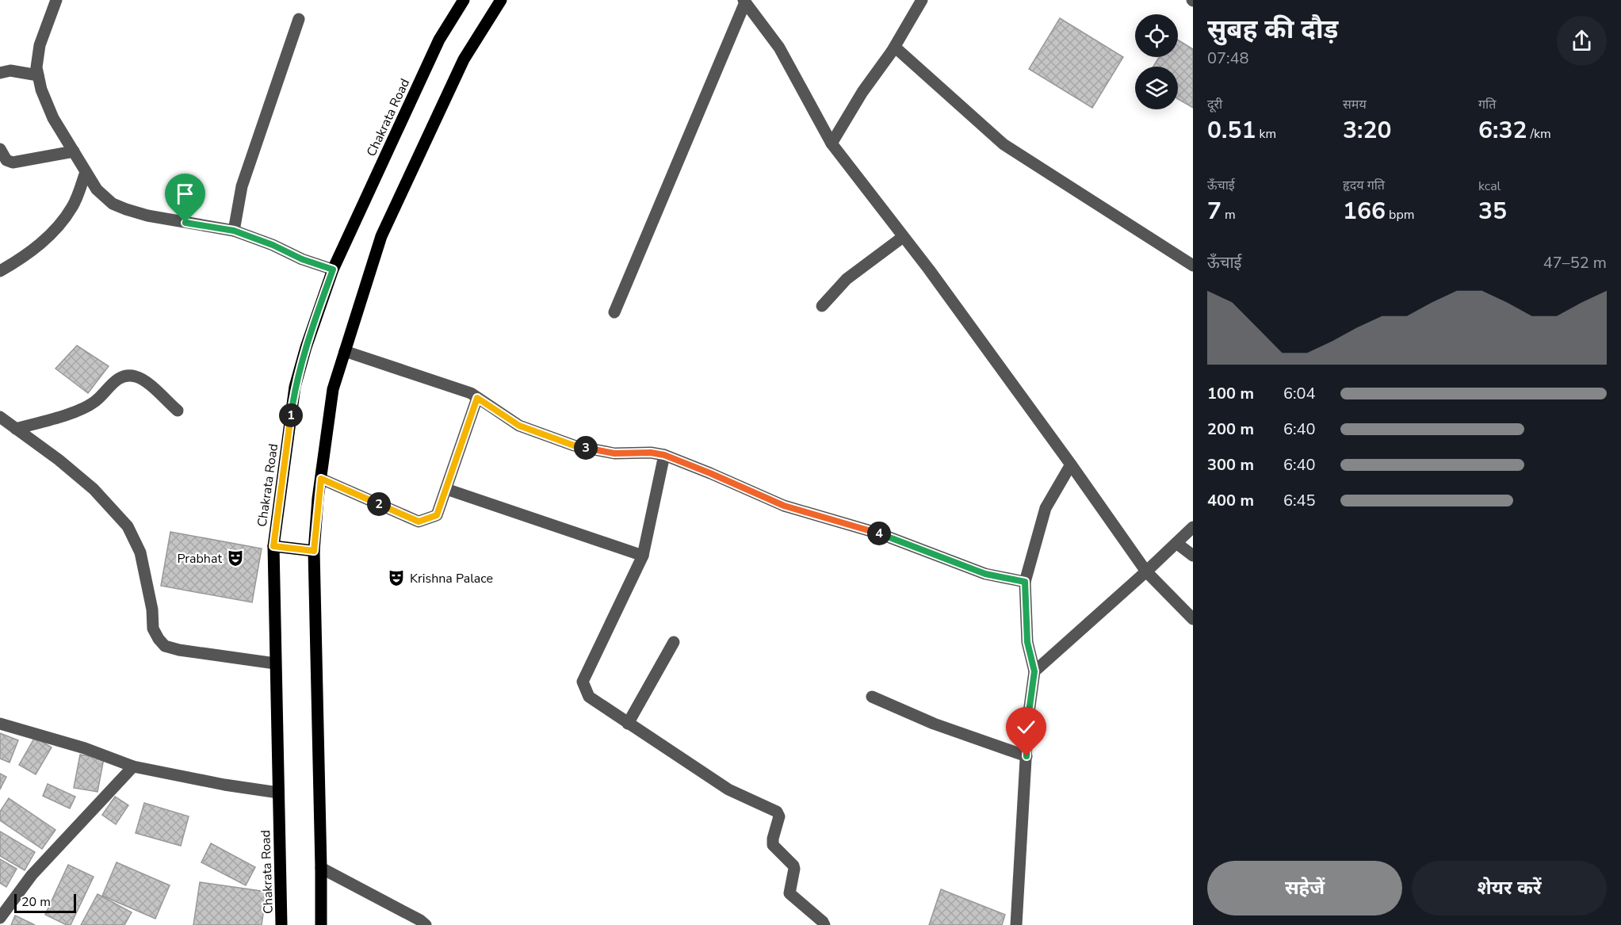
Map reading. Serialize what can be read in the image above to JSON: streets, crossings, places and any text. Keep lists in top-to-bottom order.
{
  "streets": {
    "main road": ["Chakrata Road"]
  },
  "places": {
    "theatre": ["Prabhat", "Krishna Palace"]
  },
  "scale_bar": "20 m",
  "page": {
    "heading": ["सुबह की दौड़", "07:48"],
    "stats": [
      ["दूरी", "0.51 km"],
      ["समय", "3:20"],
      ["गति", "6:32 /km"],
      ["ऊँचाई", "7 m"],
      ["हृदय गति", "166 bpm"],
      ["kcal", "35"]
    ],
    "chart": ["ऊँचाई", "47–52 m"],
    "list": [
      {
        "name": "100 m",
        "note": "6:04"
      },
      {
        "name": "200 m",
        "note": "6:40"
      },
      {
        "name": "300 m",
        "note": "6:40"
      },
      {
        "name": "400 m",
        "note": "6:45"
      }
    ],
    "pins": [
      "1",
      "3",
      "2",
      "4"
    ],
    "buttons": ["सहेजें", "शेयर करें"],
    "scale": "20 m"
  }
}
